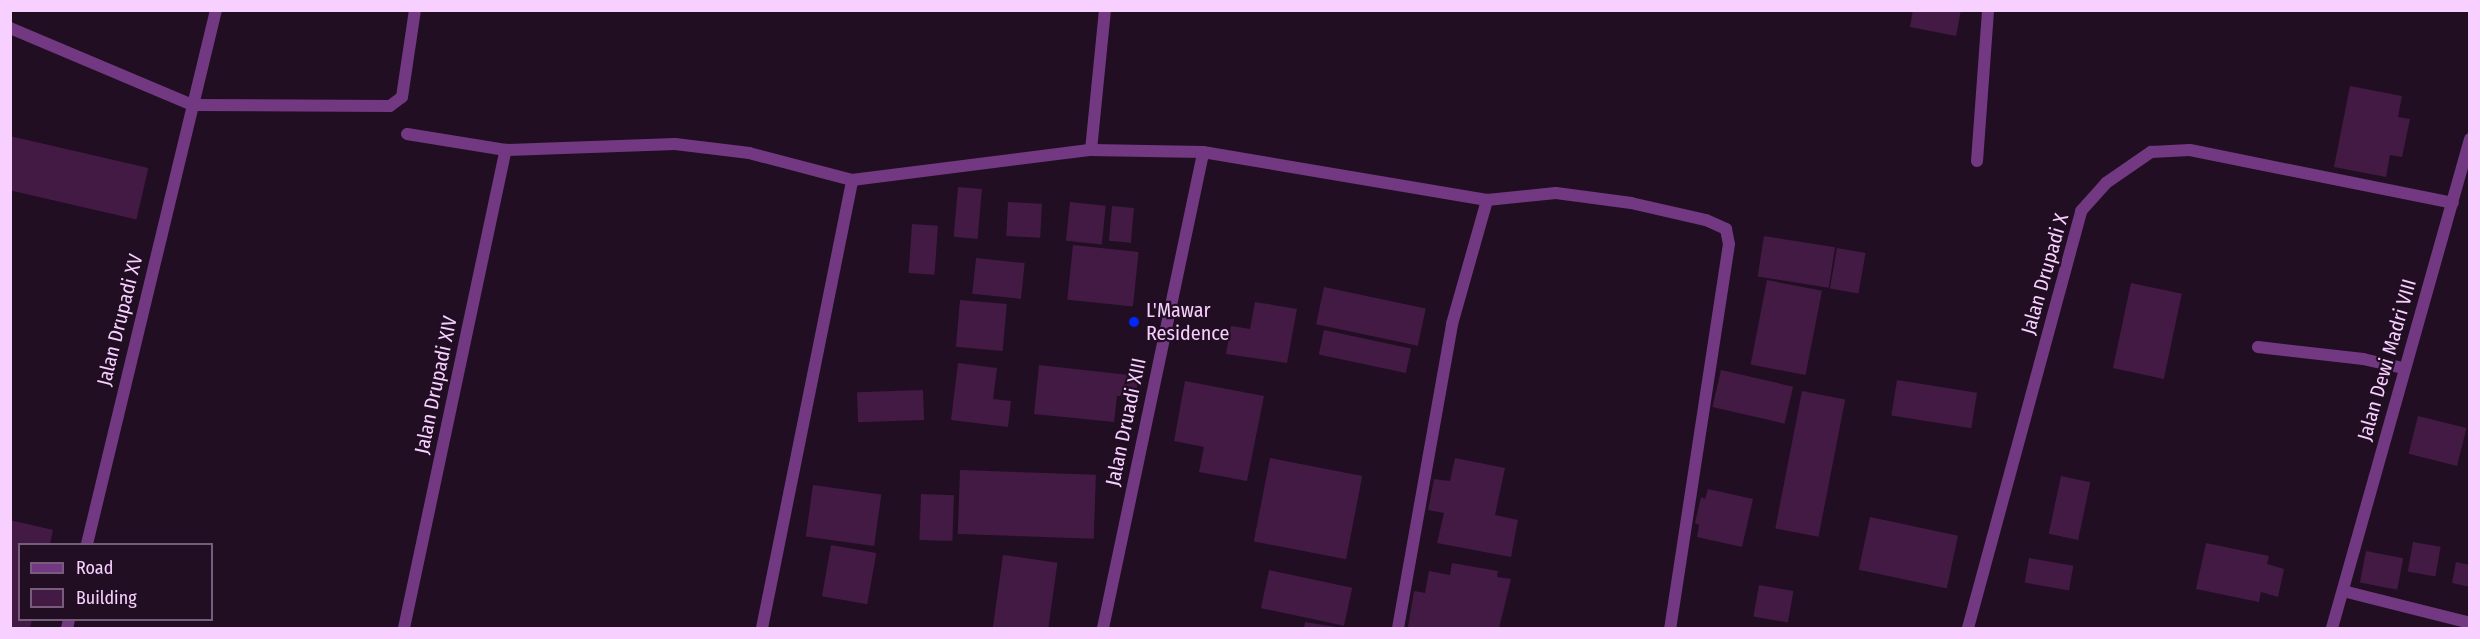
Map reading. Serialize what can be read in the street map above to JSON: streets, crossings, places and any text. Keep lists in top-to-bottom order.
{
  "streets": {
    "street": [
      "Jalan Drupadi X",
      "Jalan Drupadi XV",
      "Jalan Dewi Madri VIII",
      "Jalan Drupadi XIV",
      "Jalan Druadi XIII"
    ]
  },
  "crossings": [
    ["Jalan Drupadi X", "Jalan Dewi Madri VIII"]
  ],
  "places": ["L'Mawar Residence"],
  "legend": ["Road", "Building"]
}
